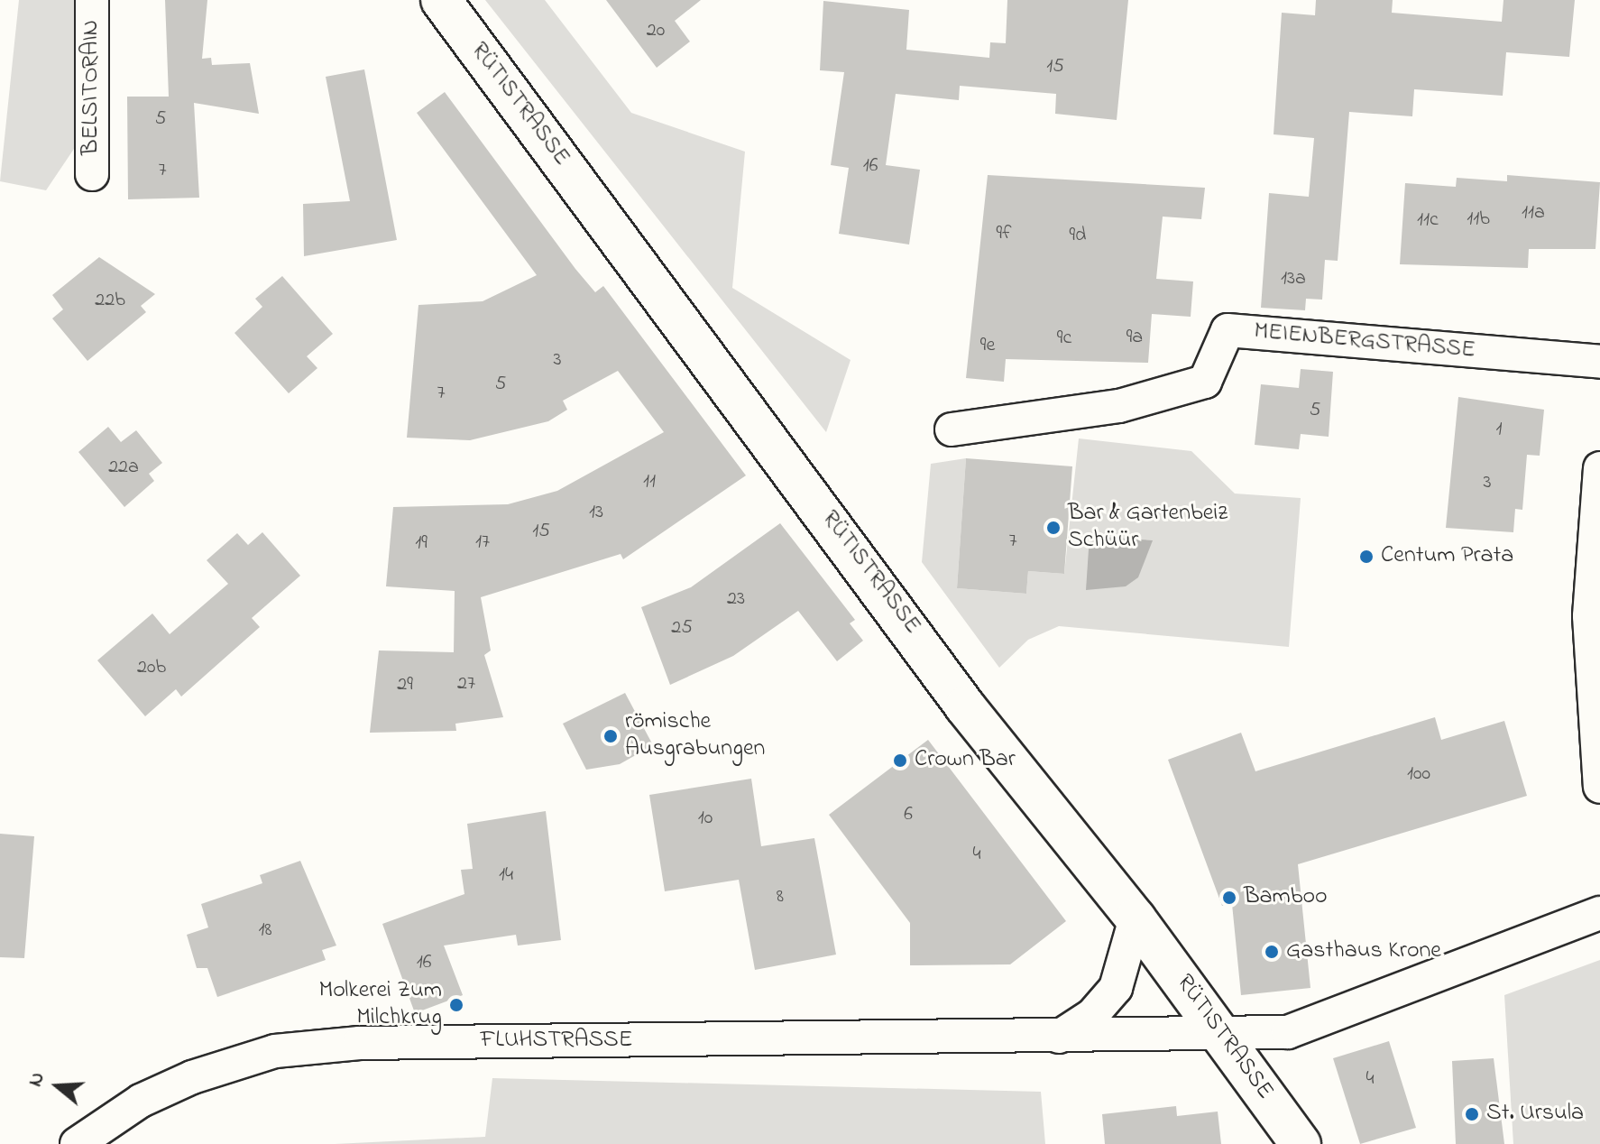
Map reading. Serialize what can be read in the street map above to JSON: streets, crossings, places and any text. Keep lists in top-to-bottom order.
{
  "streets": {
    "main road": ["RÜTISTRASSE"],
    "street": ["BELSITORAIN", "MEIENBERGSTRASSE", "FLUHSTRASSE"]
  },
  "crossings": [
    ["RÜTISTRASSE", "FLUHSTRASSE"]
  ],
  "places": [
    "Bar & Gartenbeiz Schüür",
    "Centum Prata",
    "römische Ausgrabungen",
    "Crown Bar",
    "Bamboo",
    "Gasthaus Krone",
    "Molkerei Zum Milchkrug",
    "St. Ursula"
  ],
  "house_numbers": [
    "20",
    "15",
    "5",
    "16",
    "7",
    "11a",
    "11b",
    "11c",
    "9f",
    "9d",
    "13a",
    "22b",
    "9a",
    "9c",
    "9e",
    "3",
    "5",
    "7",
    "5",
    "1",
    "22a",
    "11",
    "3",
    "13",
    "15",
    "7",
    "17",
    "19",
    "23",
    "25",
    "20b",
    "27",
    "29",
    "100",
    "6",
    "10",
    "4",
    "14",
    "8",
    "18",
    "16",
    "4"
  ],
  "north": "left"
}
